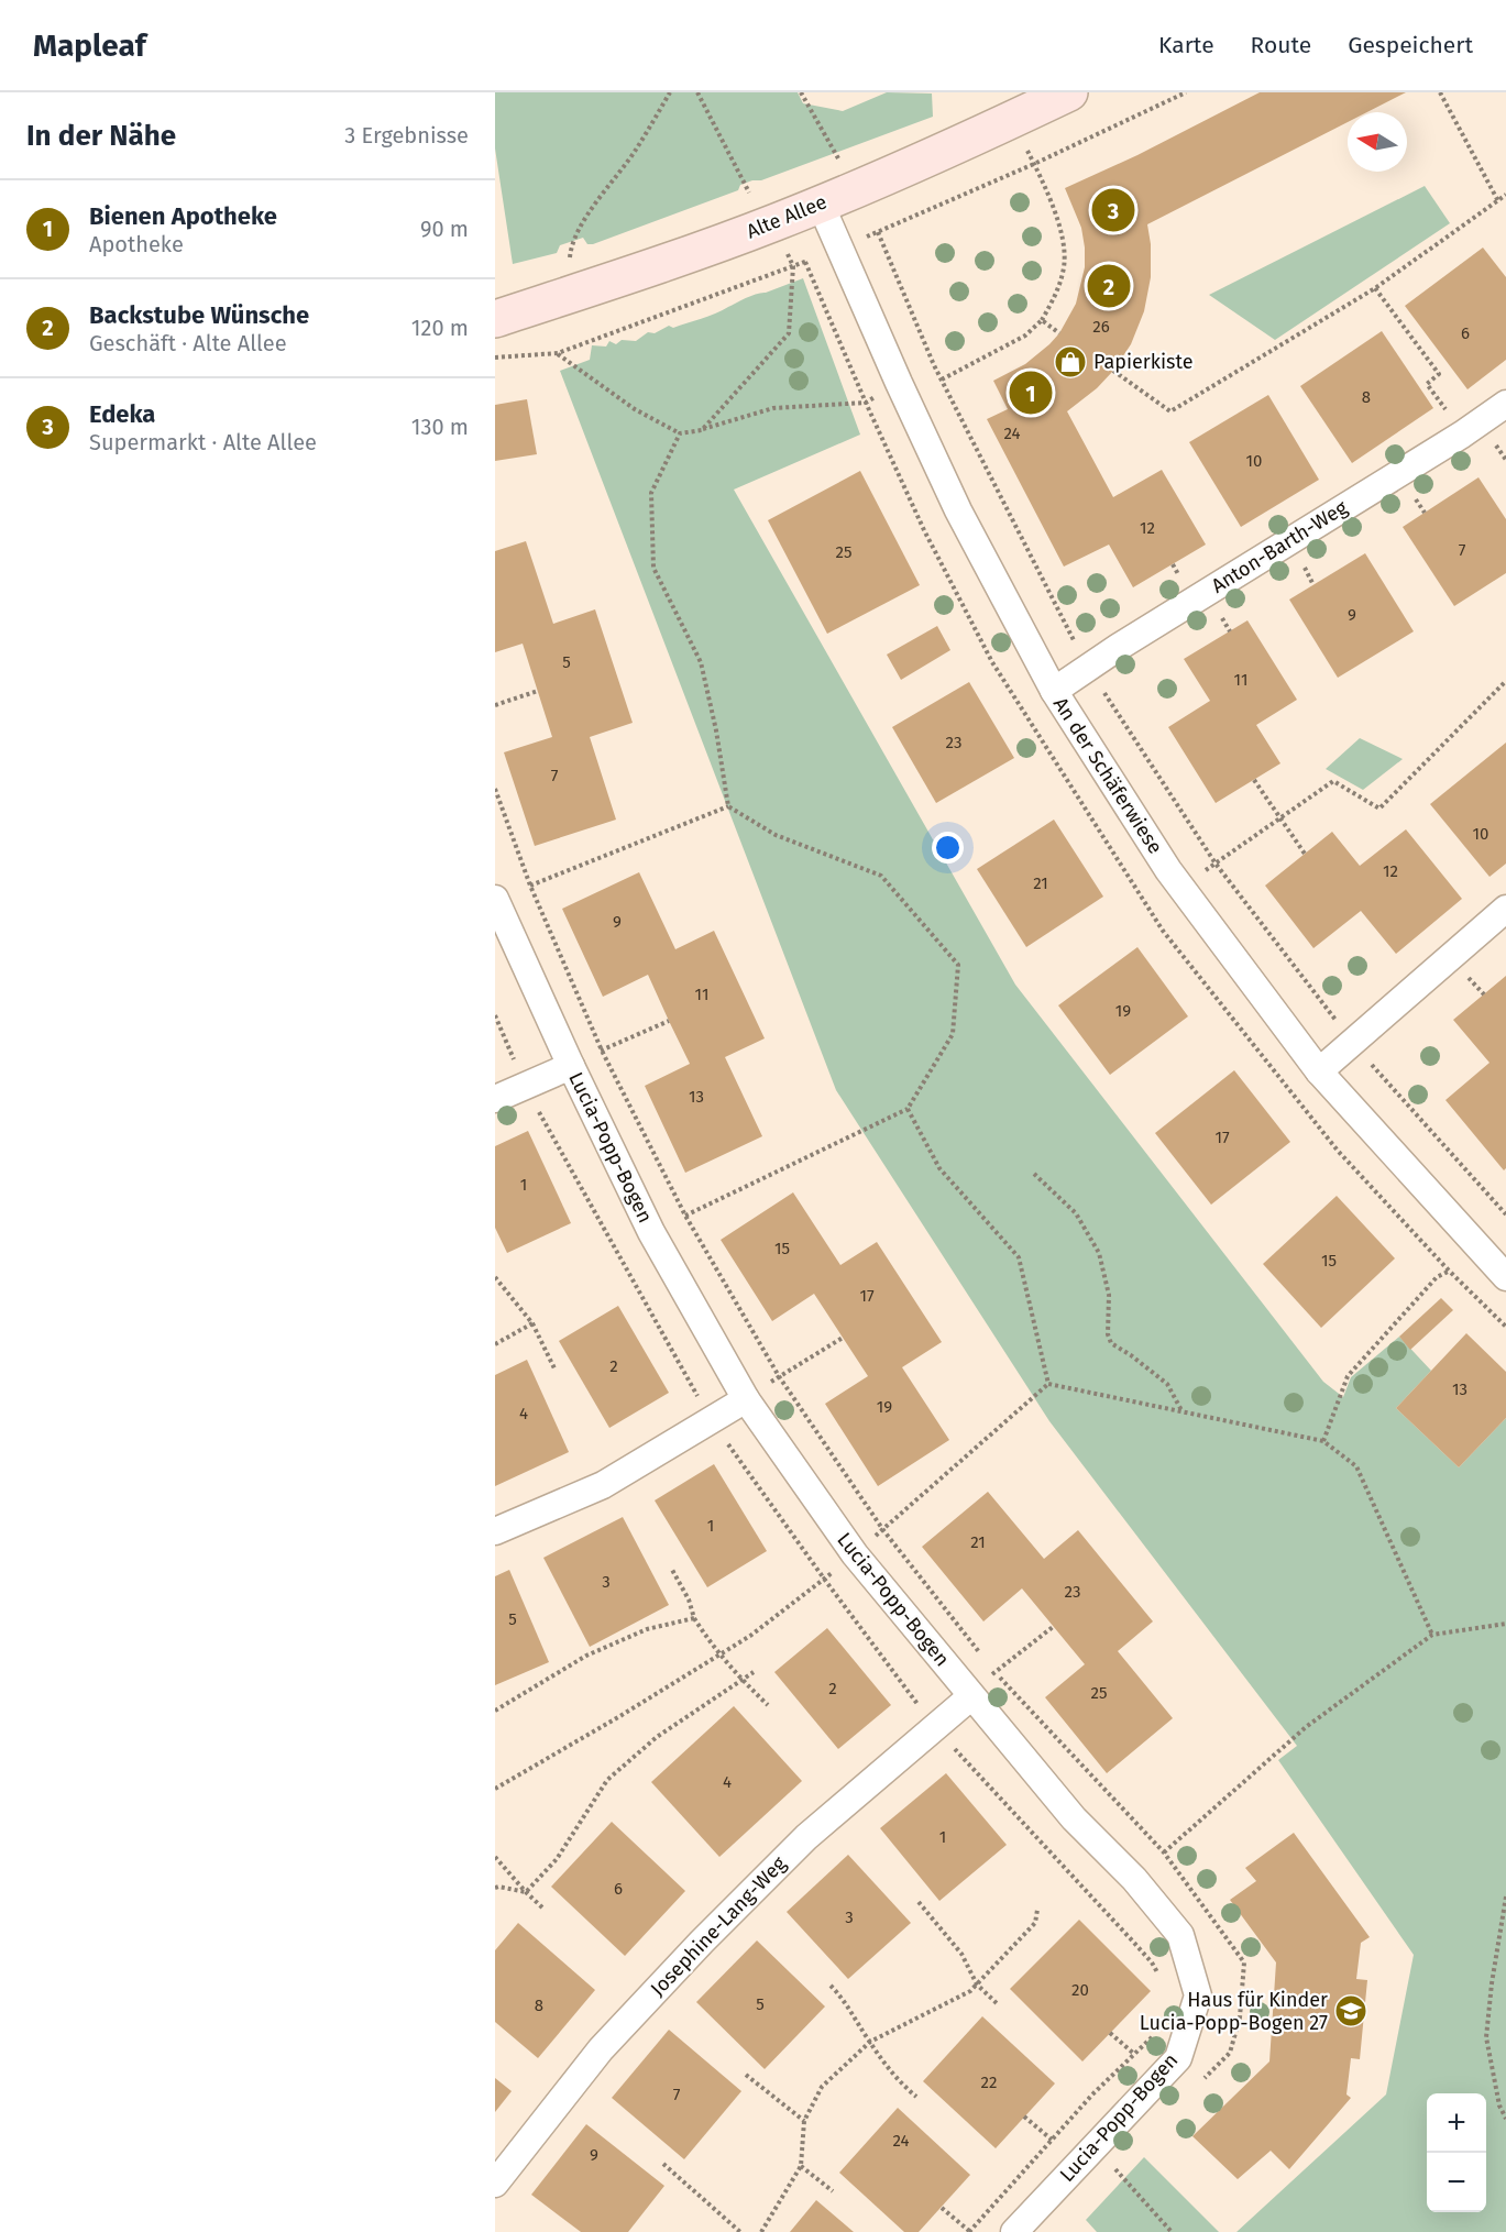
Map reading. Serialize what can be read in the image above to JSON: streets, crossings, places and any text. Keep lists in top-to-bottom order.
{
  "streets": {
    "street": [
      "Alte Allee",
      "Anton-Barth-Weg",
      "An der Schäferwiese",
      "Lucia-Popp-Bogen",
      "Josephine-Lang-Weg"
    ]
  },
  "crossings": [
    ["Alte Allee", "An der Schäferwiese"],
    ["Anton-Barth-Weg", "An der Schäferwiese"],
    ["Lucia-Popp-Bogen", "Josephine-Lang-Weg"]
  ],
  "places": {
    "shop": ["Papierkiste"],
    "school or university": ["Haus für Kinder Lucia-Popp-Bogen 27"]
  },
  "house_numbers": [
    "26",
    "6",
    "8",
    "24",
    "10",
    "12",
    "7",
    "25",
    "9",
    "5",
    "11",
    "23",
    "7",
    "10",
    "12",
    "21",
    "9",
    "11",
    "19",
    "13",
    "17",
    "1",
    "15",
    "15",
    "17",
    "2",
    "13",
    "19",
    "4",
    "1",
    "21",
    "3",
    "23",
    "5",
    "2",
    "25",
    "4",
    "1",
    "6",
    "3",
    "20",
    "5",
    "8",
    "22",
    "7",
    "24",
    "9"
  ],
  "north": "left",
  "page": {
    "header": "Mapleaf",
    "nav": ["Karte", "Route", "Gespeichert"],
    "heading": ["In der Nähe", "3 Ergebnisse"],
    "list": [
      {
        "mark": "1",
        "name": "Bienen Apotheke",
        "note": "Apotheke",
        "value": "90 m"
      },
      {
        "mark": "2",
        "name": "Backstube Wünsche",
        "note": "Geschäft · Alte Allee",
        "value": "120 m"
      },
      {
        "mark": "3",
        "name": "Edeka",
        "note": "Supermarkt · Alte Allee",
        "value": "130 m"
      }
    ],
    "pins": ["3", "2", "1"],
    "map_buttons": ["+", "−"]
  }
}
